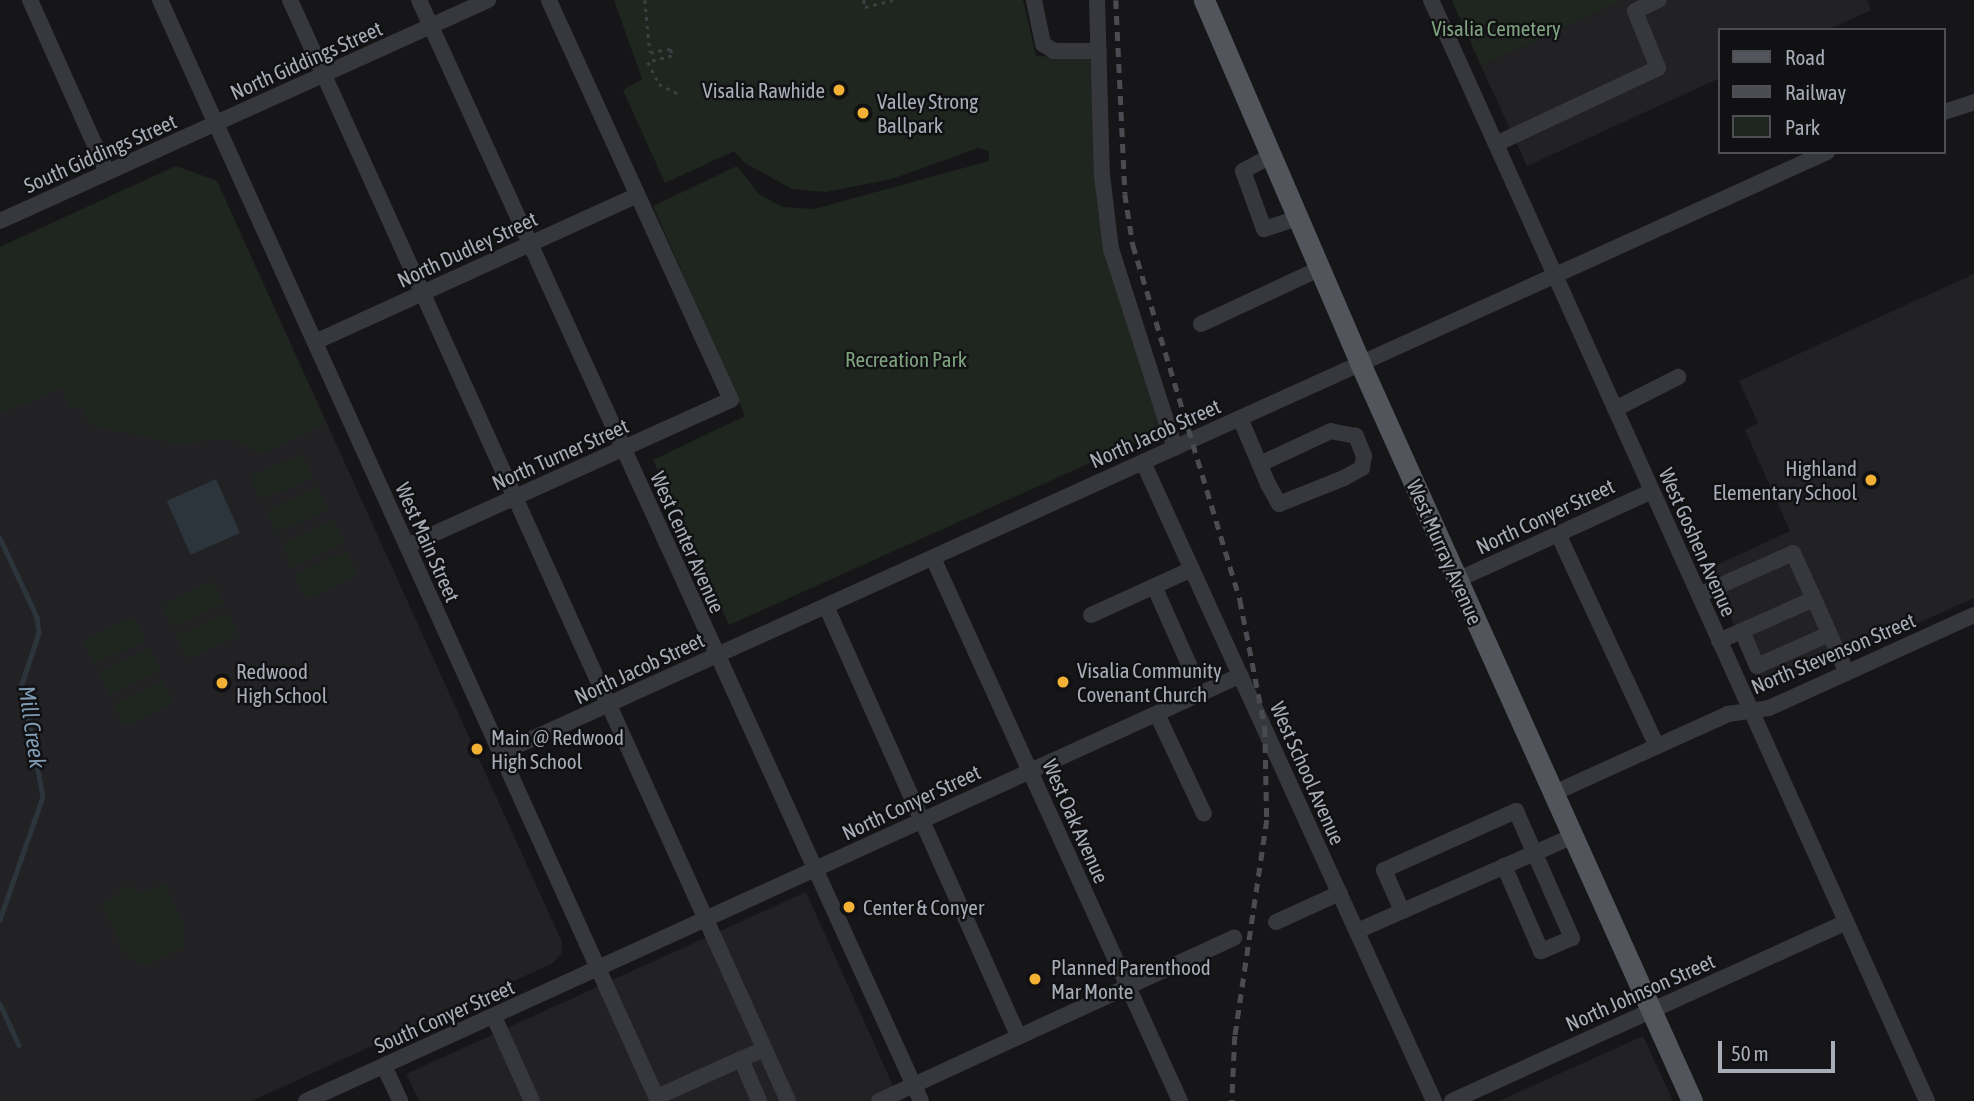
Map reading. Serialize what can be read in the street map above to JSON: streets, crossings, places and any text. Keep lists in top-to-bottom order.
{
  "streets": {
    "main road": ["West Murray Avenue"],
    "street": [
      "North Giddings Street",
      "South Giddings Street",
      "North Dudley Street",
      "North Jacob Street",
      "North Turner Street",
      "North Conyer Street",
      "West Main Street",
      "West Center Avenue",
      "West Goshen Avenue",
      "North Stevenson Street",
      "West School Avenue",
      "West Oak Avenue",
      "North Johnson Street",
      "South Conyer Street"
    ]
  },
  "crossings": [
    ["North Giddings Street", "South Giddings Street"],
    ["North Giddings Street", "West Main Street"],
    ["North Giddings Street", "West Center Avenue"],
    ["South Giddings Street", "West Main Street"],
    ["North Dudley Street", "North Turner Street"],
    ["North Dudley Street", "West Main Street"],
    ["North Dudley Street", "West Center Avenue"],
    ["North Jacob Street", "West Main Street"],
    ["North Jacob Street", "West Center Avenue"],
    ["North Jacob Street", "West Goshen Avenue"],
    ["North Jacob Street", "West Murray Avenue"],
    ["North Jacob Street", "West School Avenue"],
    ["North Jacob Street", "West Oak Avenue"],
    ["North Turner Street", "West Main Street"],
    ["North Turner Street", "West Center Avenue"],
    ["North Conyer Street", "West Main Street"],
    ["North Conyer Street", "West Center Avenue"],
    ["North Conyer Street", "West Goshen Avenue"],
    ["North Conyer Street", "West Murray Avenue"],
    ["North Conyer Street", "West School Avenue"],
    ["North Conyer Street", "West Oak Avenue"],
    ["North Conyer Street", "South Conyer Street"],
    ["West Main Street", "South Conyer Street"],
    ["West Goshen Avenue", "North Stevenson Street"],
    ["West Goshen Avenue", "North Johnson Street"],
    ["West Murray Avenue", "North Stevenson Street"],
    ["West Murray Avenue", "North Johnson Street"]
  ],
  "water": ["Mill Creek"],
  "parks": ["Visalia Cemetery", "Recreation Park"],
  "places": [
    "Visalia Rawhide",
    "Valley Strong Ballpark",
    "Highland Elementary School",
    "Visalia Community Covenant Church",
    "Redwood High School",
    "Main @ Redwood High School",
    "Center & Conyer",
    "Planned Parenthood Mar Monte"
  ],
  "legend": ["Road", "Railway", "Park"],
  "scale_bar": "50 m"
}
